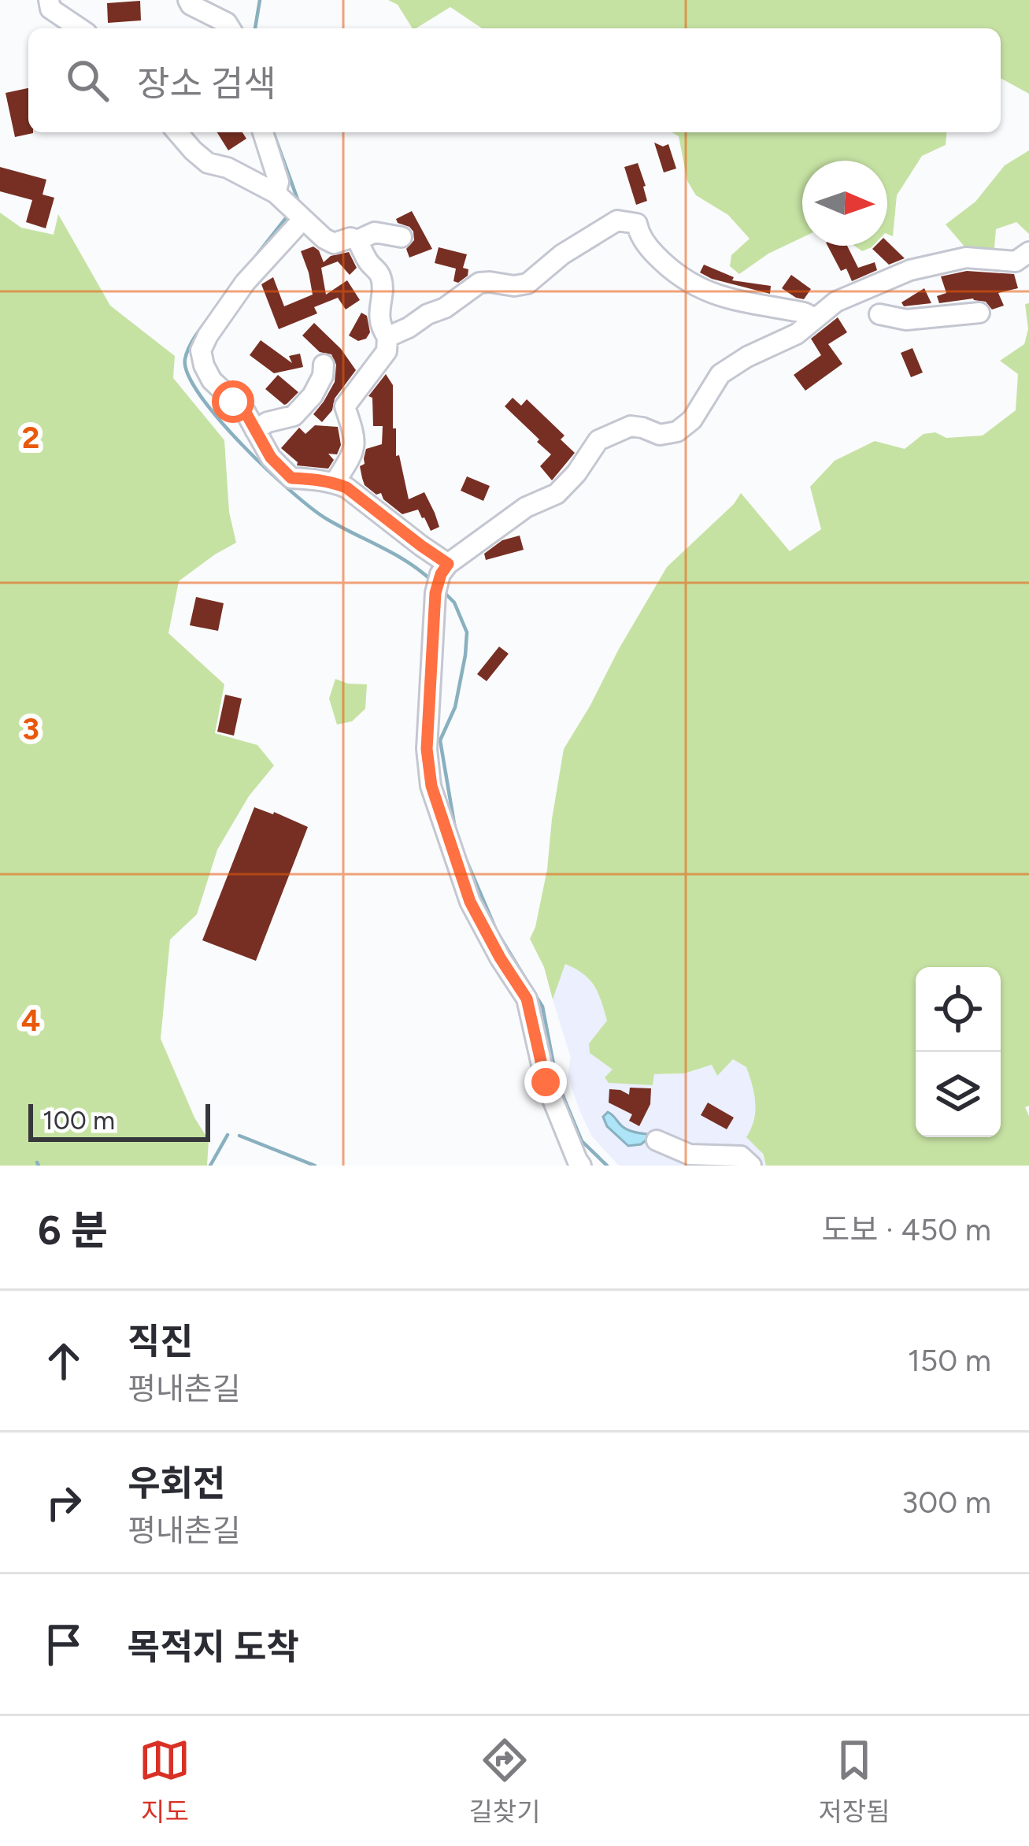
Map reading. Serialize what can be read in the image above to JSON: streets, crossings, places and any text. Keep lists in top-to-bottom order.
{
  "scale_bar": "100 m",
  "north": "right",
  "page": {
    "search": "장소 검색",
    "scale": "100 m",
    "heading": ["6 분", "도보 · 450 m"],
    "list": [
      ["직진", "평내촌길", "150 m"],
      ["우회전", "평내촌길", "300 m"],
      "목적지 도착"
    ],
    "nav": ["지도", "길찾기", "저장됨"]
  },
  "grid": {
    "rows": ["2", "3", "4"]
  }
}
